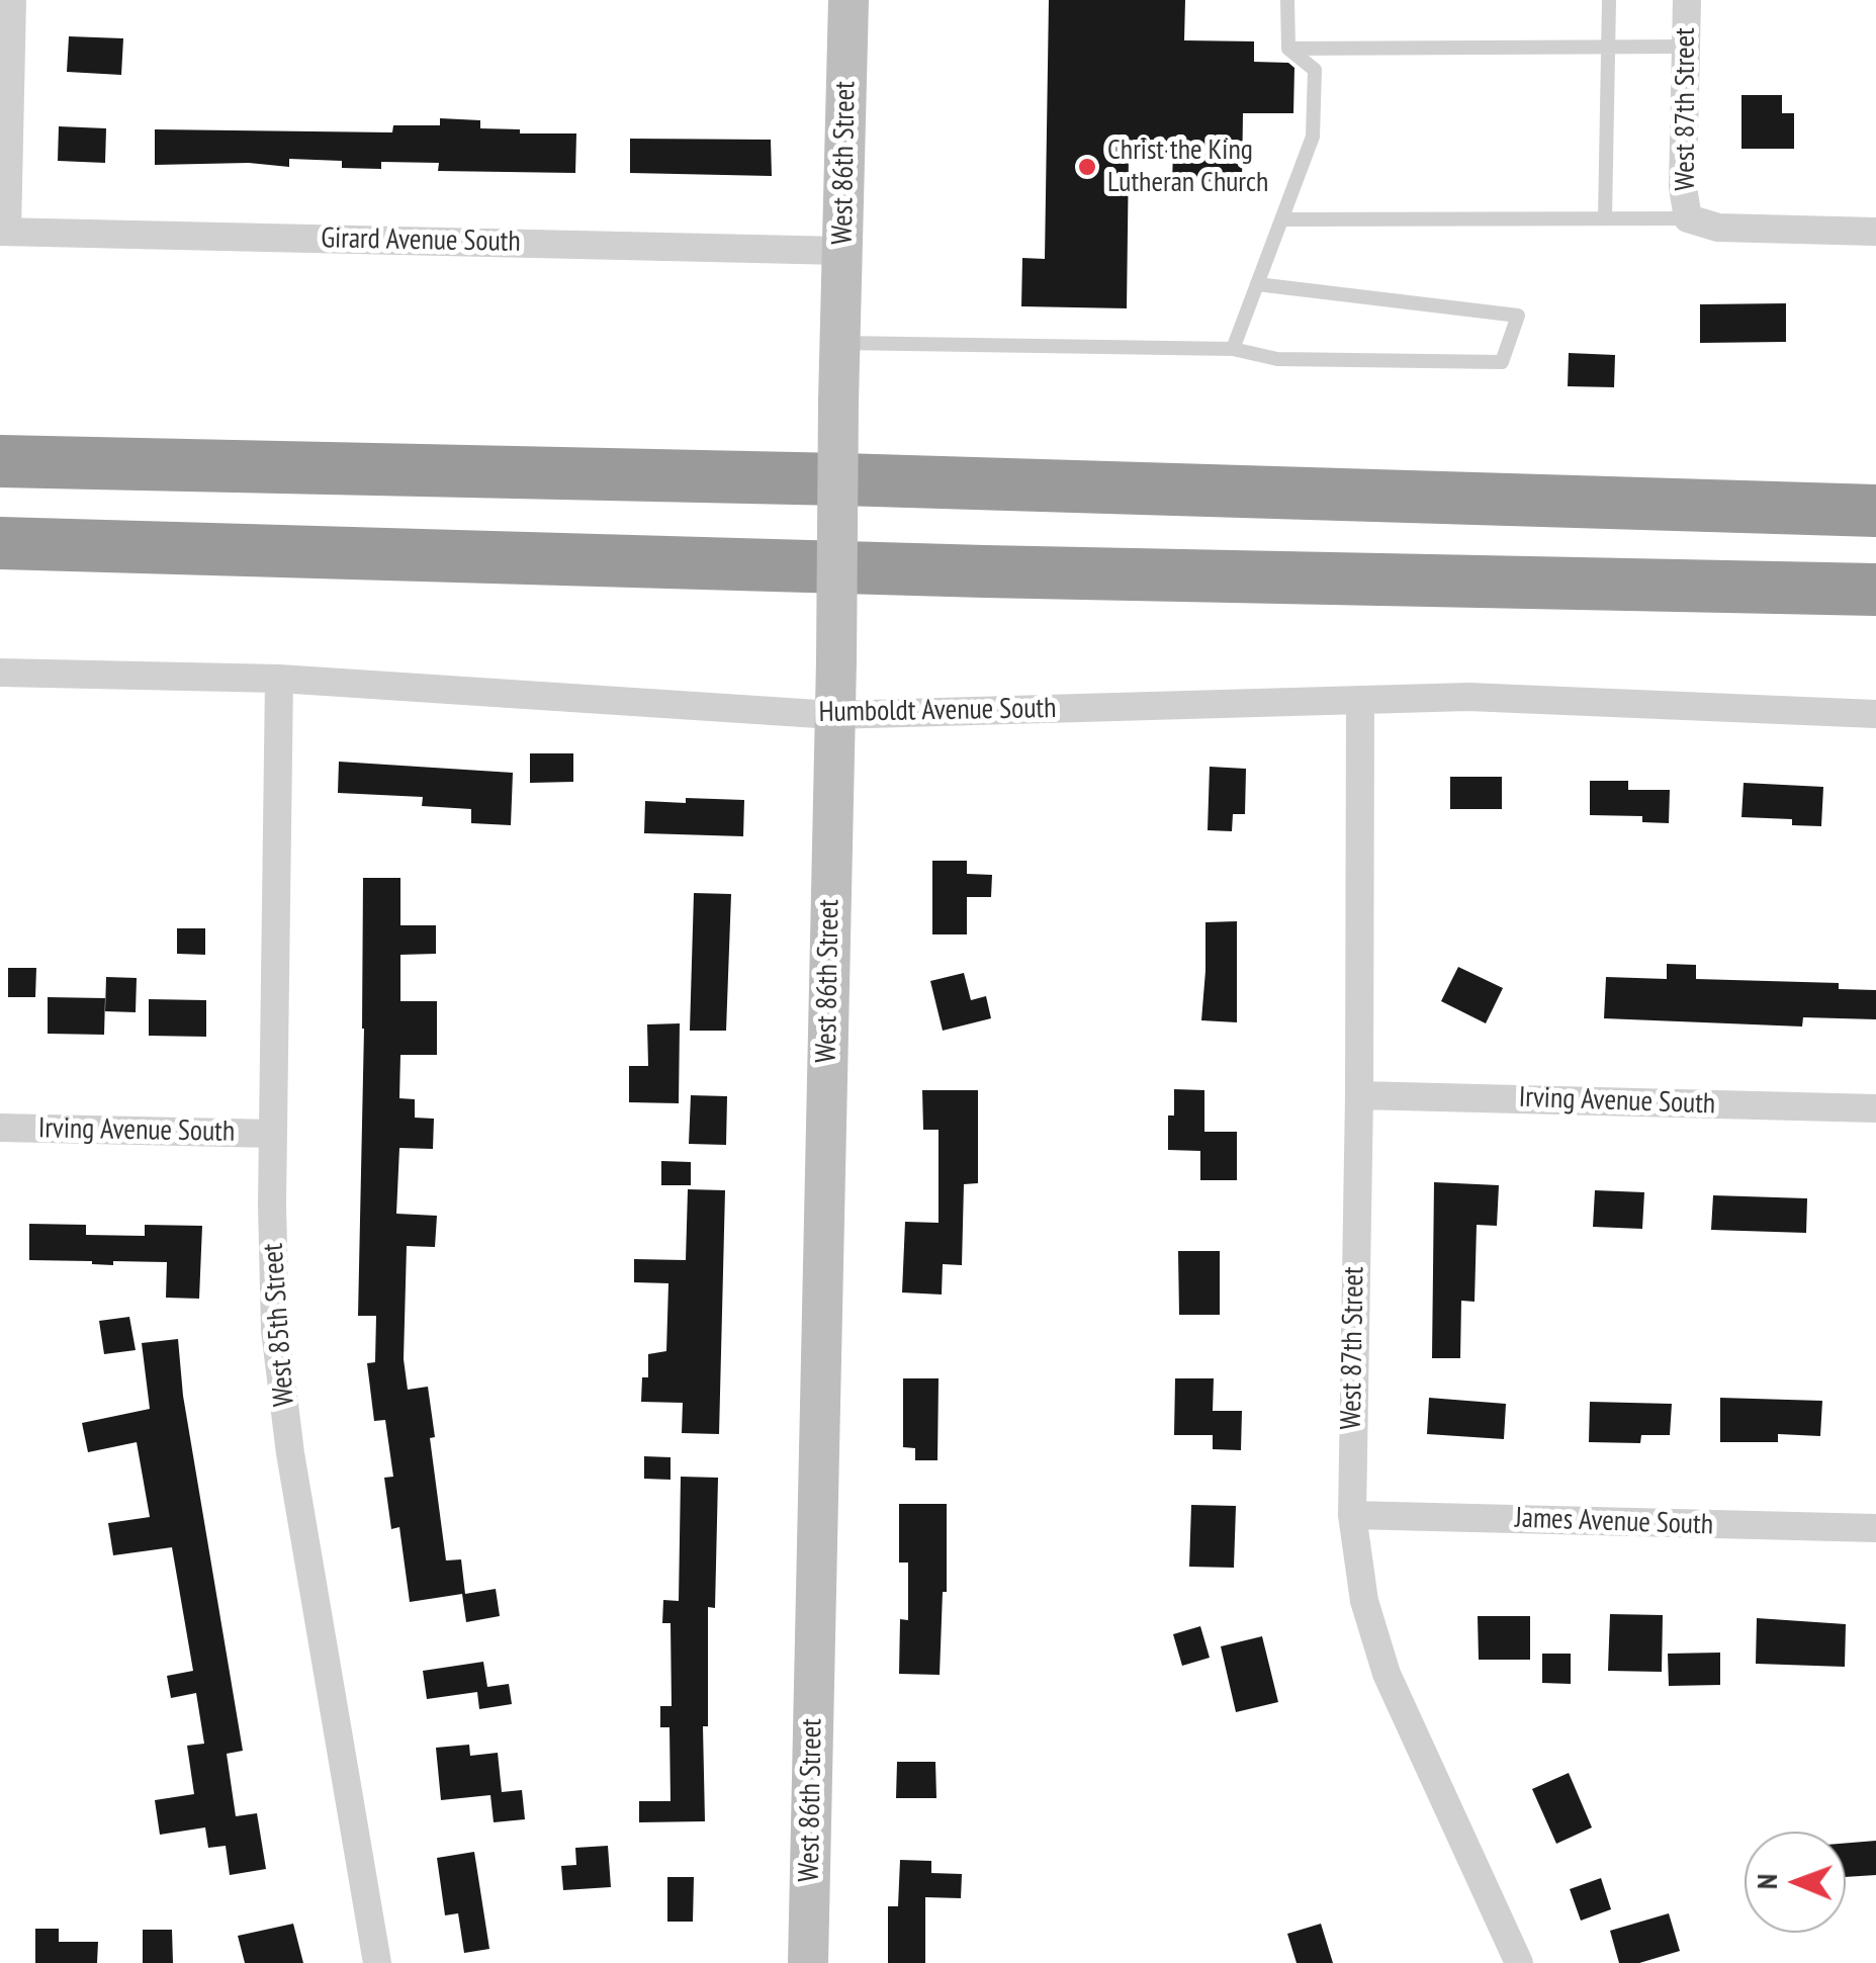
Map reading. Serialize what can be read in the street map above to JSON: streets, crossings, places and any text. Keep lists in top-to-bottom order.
{
  "streets": {
    "street": [
      "West 87th Street",
      "West 86th Street",
      "Girard Avenue South",
      "Humboldt Avenue South",
      "Irving Avenue South",
      "West 85th Street",
      "James Avenue South"
    ]
  },
  "crossings": [
    ["West 87th Street", "Humboldt Avenue South"],
    ["West 87th Street", "Irving Avenue South"],
    ["West 87th Street", "James Avenue South"],
    ["West 86th Street", "Girard Avenue South"],
    ["West 86th Street", "Humboldt Avenue South"],
    ["Humboldt Avenue South", "West 85th Street"],
    ["Irving Avenue South", "West 85th Street"]
  ],
  "places": ["Christ the King Lutheran Church"],
  "north": "left"
}
